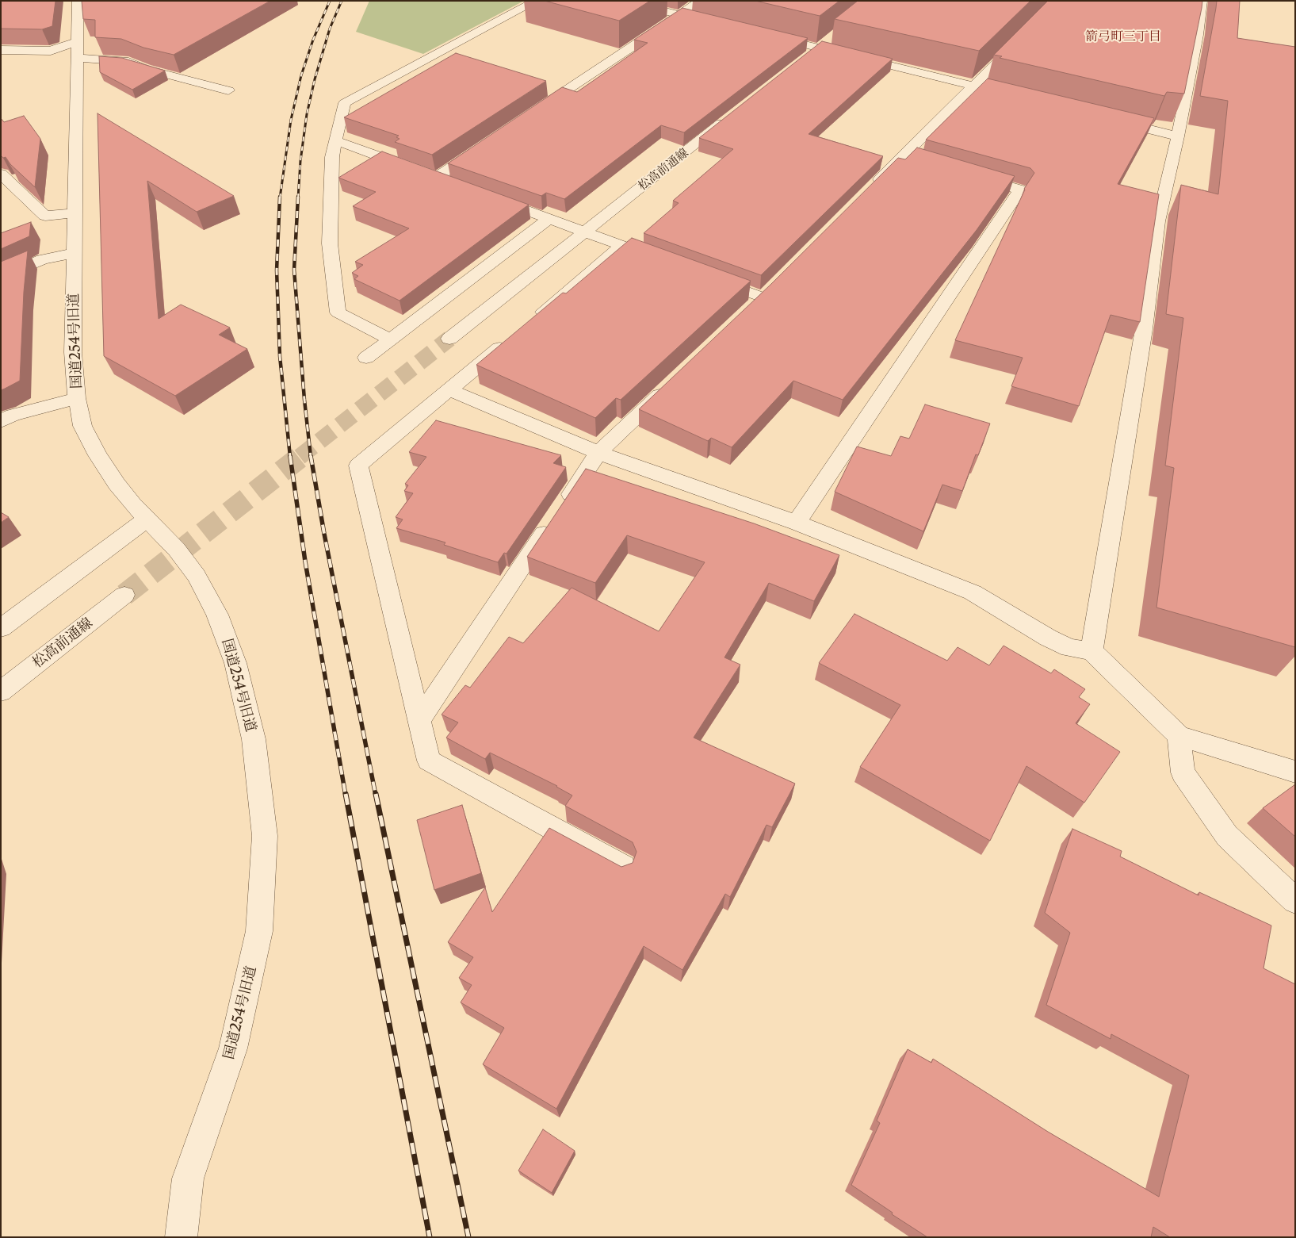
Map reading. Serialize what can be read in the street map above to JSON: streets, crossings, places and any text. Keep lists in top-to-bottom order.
{
  "streets": {
    "street": ["松高前通線", "国道254号旧道"]
  },
  "districts": ["箭弓町三丁目"]
}
